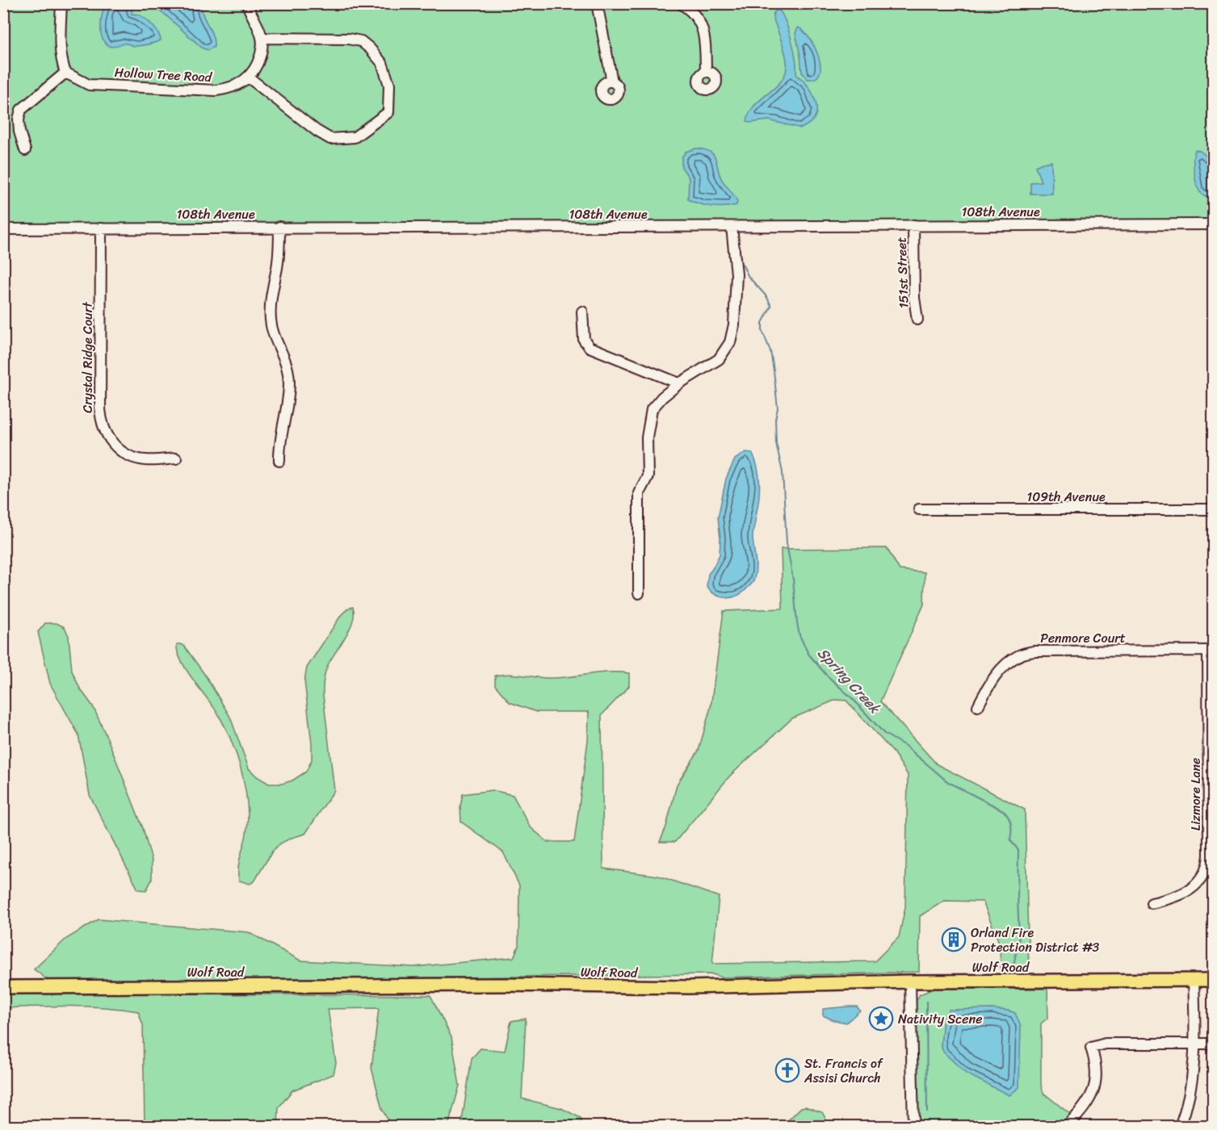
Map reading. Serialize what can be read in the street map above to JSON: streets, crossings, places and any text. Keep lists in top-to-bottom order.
{
  "streets": {
    "main road": ["Wolf Road"],
    "street": [
      "Hollow Tree Road",
      "108th Avenue",
      "151st Street",
      "Crystal Ridge Court",
      "109th Avenue",
      "Penmore Court",
      "Lizmore Lane"
    ]
  },
  "crossings": [
    ["108th Avenue", "151st Street"],
    ["108th Avenue", "Crystal Ridge Court"],
    ["Penmore Court", "Lizmore Lane"]
  ],
  "water": ["Spring Creek"],
  "places": {
    "building": ["Orland Fire Protection District #3"],
    "place": ["Nativity Scene"],
    "church": ["St. Francis of Assisi Church"]
  }
}
